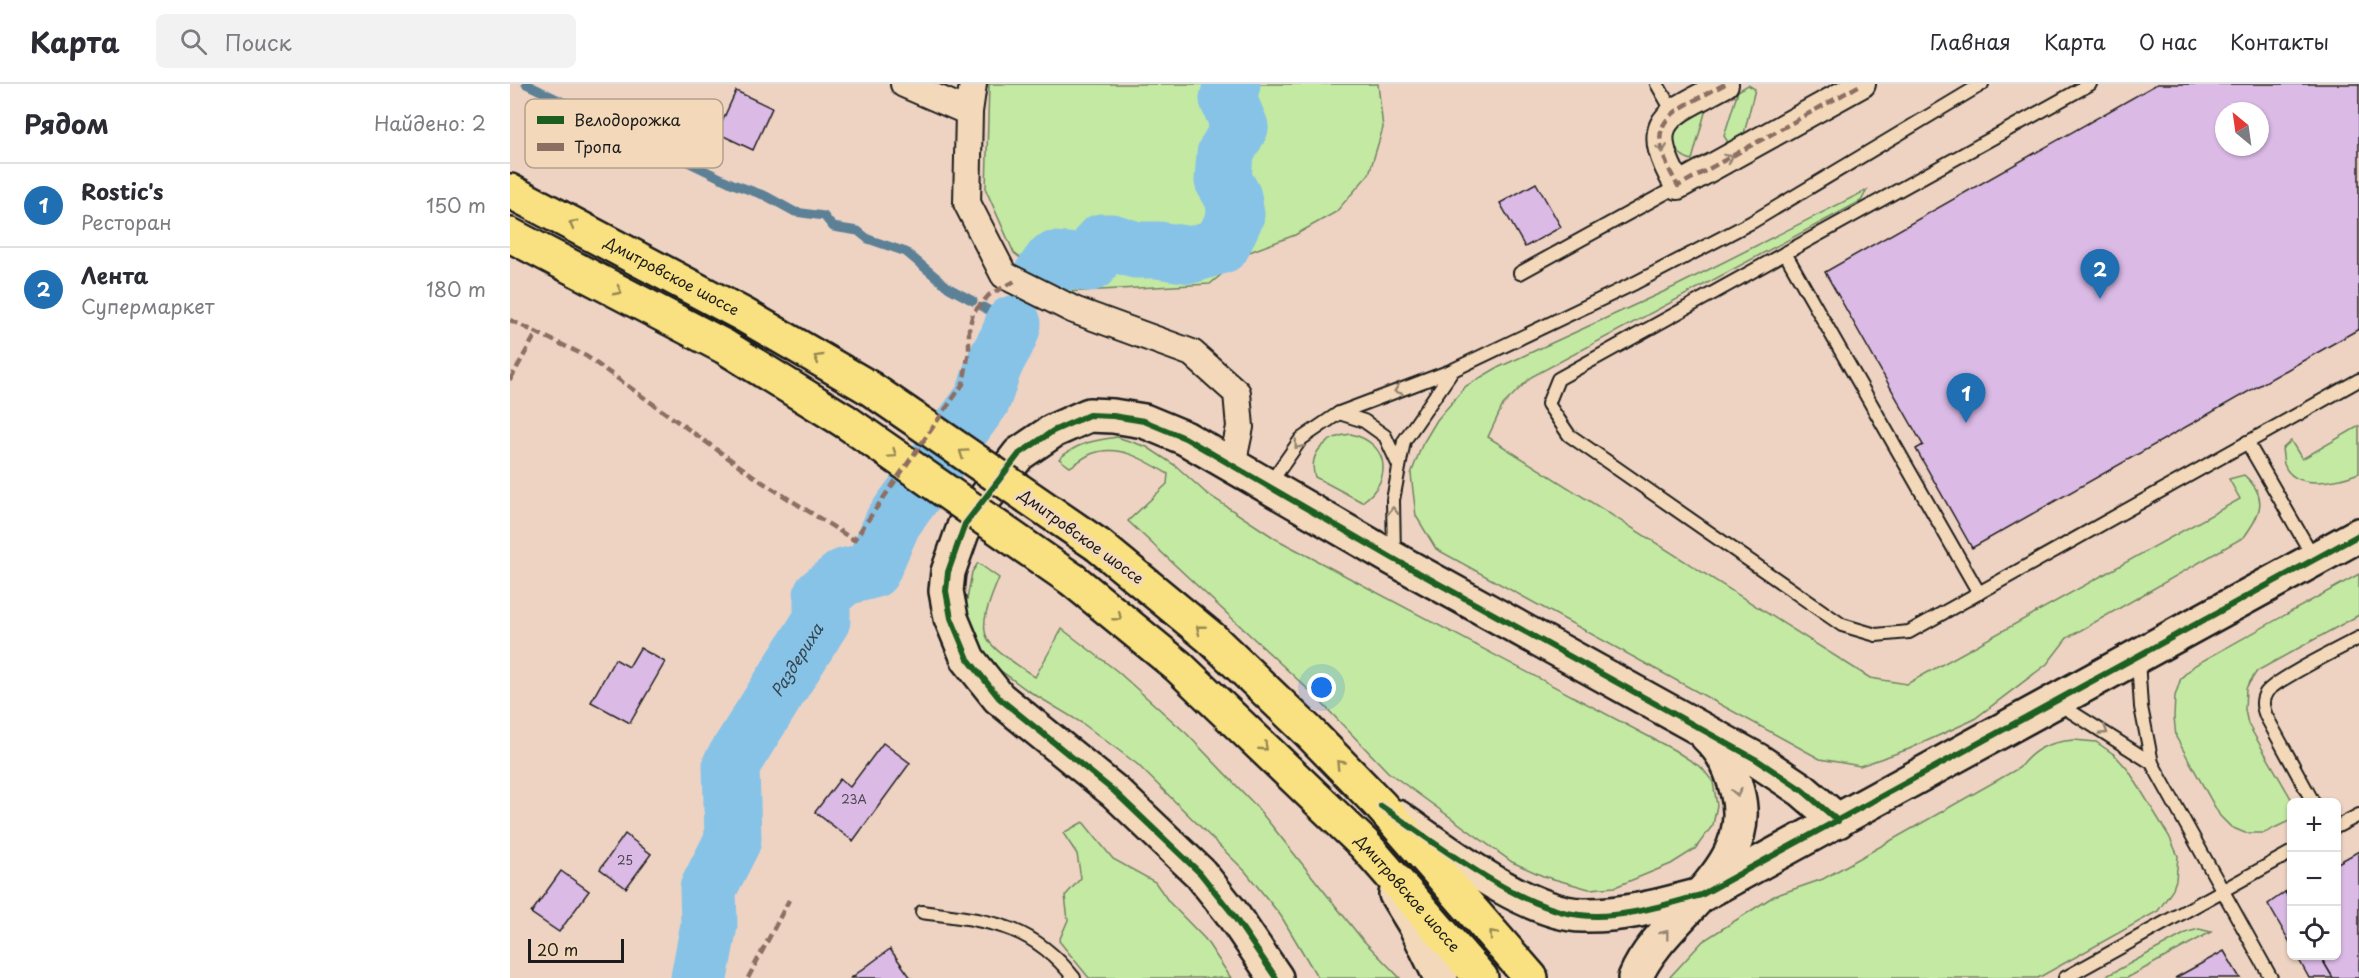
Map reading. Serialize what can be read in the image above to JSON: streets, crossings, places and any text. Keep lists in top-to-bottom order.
{
  "streets": {
    "highway": ["Дмитровское шоссе"]
  },
  "water": ["Раздериха"],
  "house_numbers": ["23А", "25"],
  "legend": ["Велодорожка", "Тропа"],
  "scale_bar": "20 m",
  "north": "top left",
  "page": {
    "header": "Карта",
    "search": "Поиск",
    "nav": [
      "Главная",
      "Карта",
      "О нас",
      "Контакты"
    ],
    "heading": ["Рядом", "Найдено: 2"],
    "list": [
      {
        "mark": "1",
        "name": "Rostic's",
        "note": "Ресторан",
        "value": "150 m"
      },
      {
        "mark": "2",
        "name": "Лента",
        "note": "Супермаркет",
        "value": "180 m"
      }
    ],
    "pins": ["2", "1"],
    "map_buttons": ["+", "−"],
    "scale": "20 m"
  }
}
